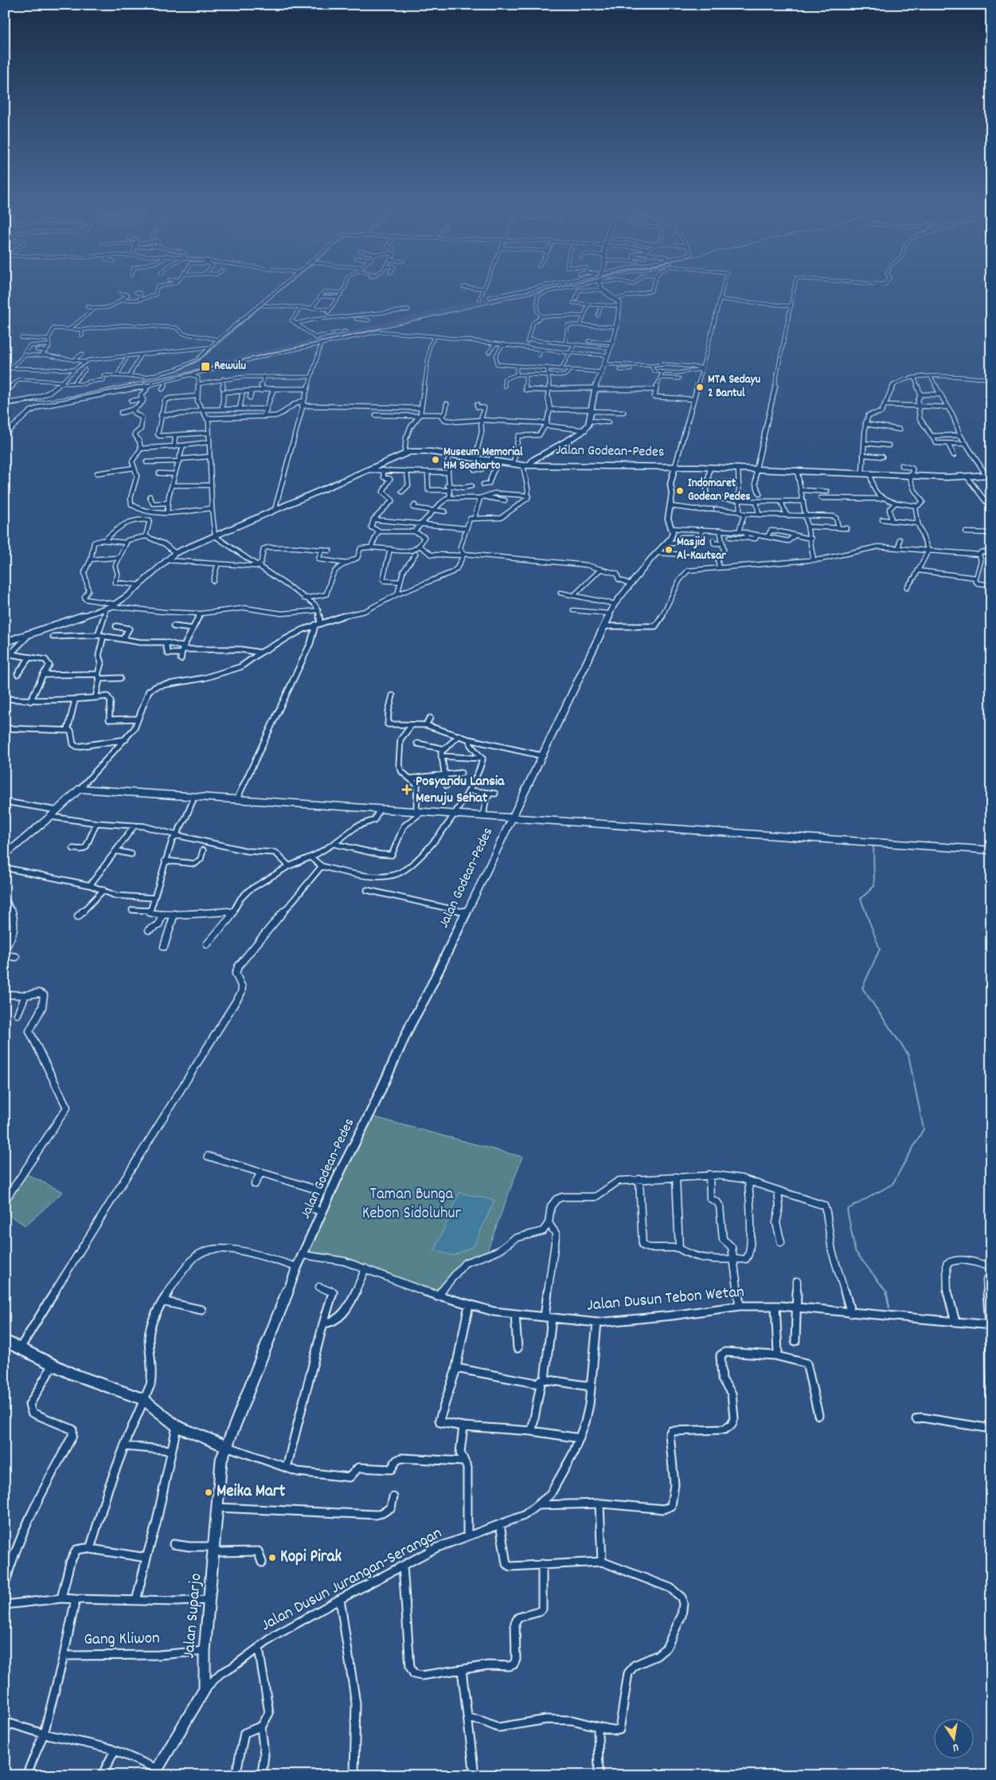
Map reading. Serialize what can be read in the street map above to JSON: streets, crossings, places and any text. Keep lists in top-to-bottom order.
{
  "streets": {
    "street": [
      "Jalan Godean-Pedes",
      "Jalan Dusun Tebon Wetan",
      "Jalan Dusun Jurangan-Serangan",
      "Jalan Suparjo",
      "Gang Kliwon"
    ]
  },
  "crossings": [
    ["Jalan Godean-Pedes", "Jalan Dusun Tebon Wetan"],
    ["Jalan Godean-Pedes", "Jalan Suparjo"],
    ["Jalan Dusun Tebon Wetan", "Jalan Dusun Jurangan-Serangan"],
    ["Jalan Dusun Jurangan-Serangan", "Jalan Suparjo"],
    ["Jalan Suparjo", "Gang Kliwon"]
  ],
  "parks": ["Taman Bunga Kebon Sidoluhur"],
  "places": {
    "transit": ["Rewulu"],
    "other": [
      "MTA Sedayu 2 Bantul",
      "Museum Memorial HM Soeharto",
      "Indomaret Godean Pedes",
      "Masjid Al-Kautsar",
      "Meika Mart",
      "Kopi Pirak"
    ],
    "health": ["Posyandu Lansia Menuju Sehat"]
  },
  "north": "bottom"
}
